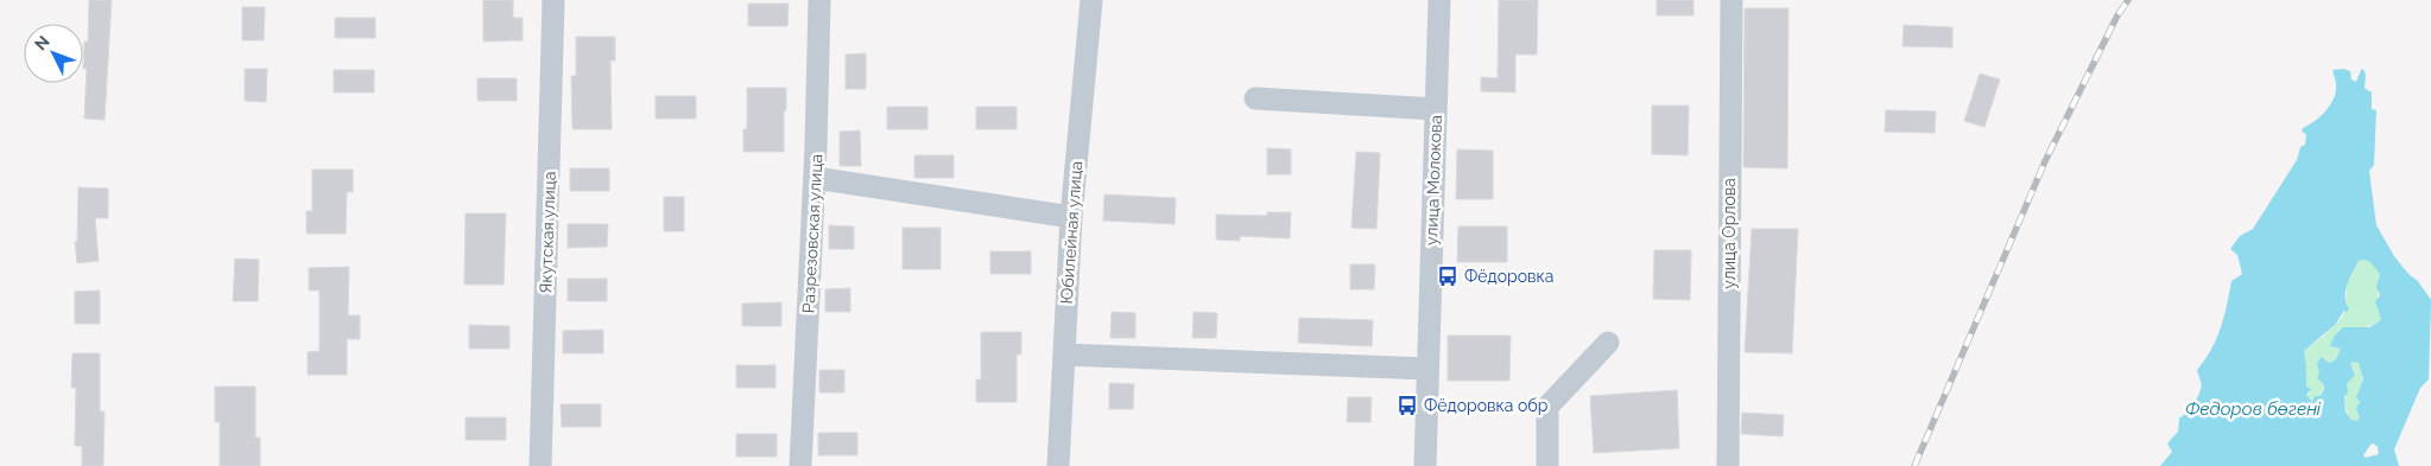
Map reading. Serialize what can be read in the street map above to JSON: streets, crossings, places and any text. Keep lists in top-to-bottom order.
{
  "streets": {
    "street": [
      "улица Молокова",
      "Якутская улица",
      "Юбилейная улица",
      "Разрезовская улица",
      "улица Орлова"
    ]
  },
  "water": ["Федоров бөгені"],
  "places": {
    "bus stop": ["Фёдоровка", "Фёдоровка обр"]
  },
  "north": "top left"
}
